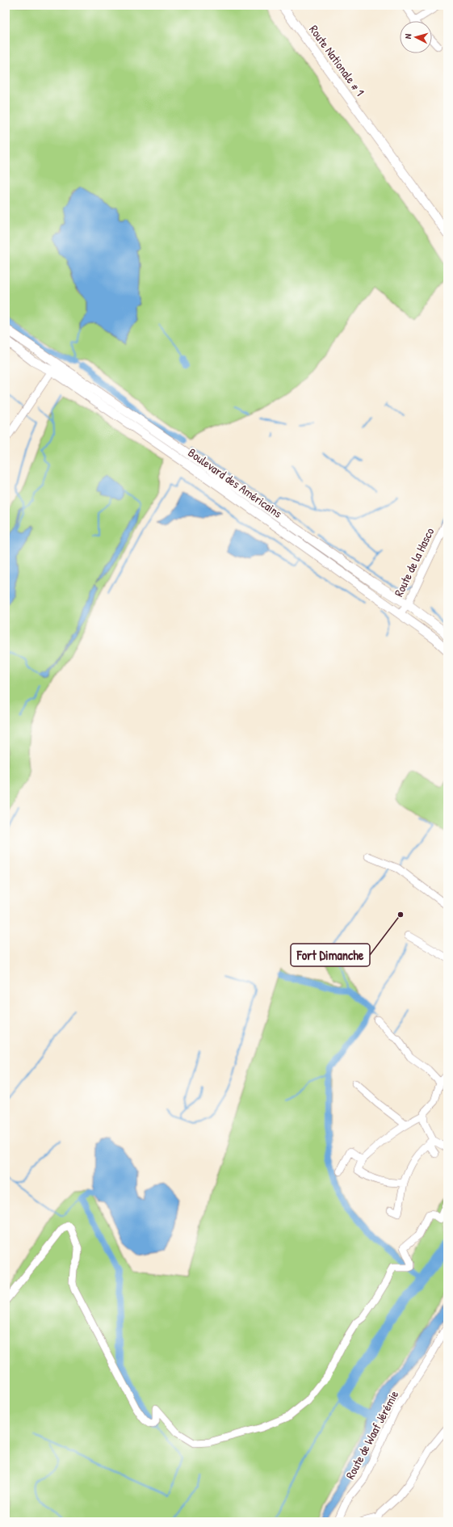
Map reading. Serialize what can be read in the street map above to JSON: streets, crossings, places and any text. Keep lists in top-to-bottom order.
{
  "streets": {
    "main road": ["Route Nationale # 1", "Boulevard des Américains"],
    "street": ["Route de la Hasco", "Route de Waaf Jérémie"]
  },
  "crossings": [
    ["Boulevard des Américains", "Route de la Hasco"]
  ],
  "places": ["Fort Dimanche"],
  "north": "left"
}
